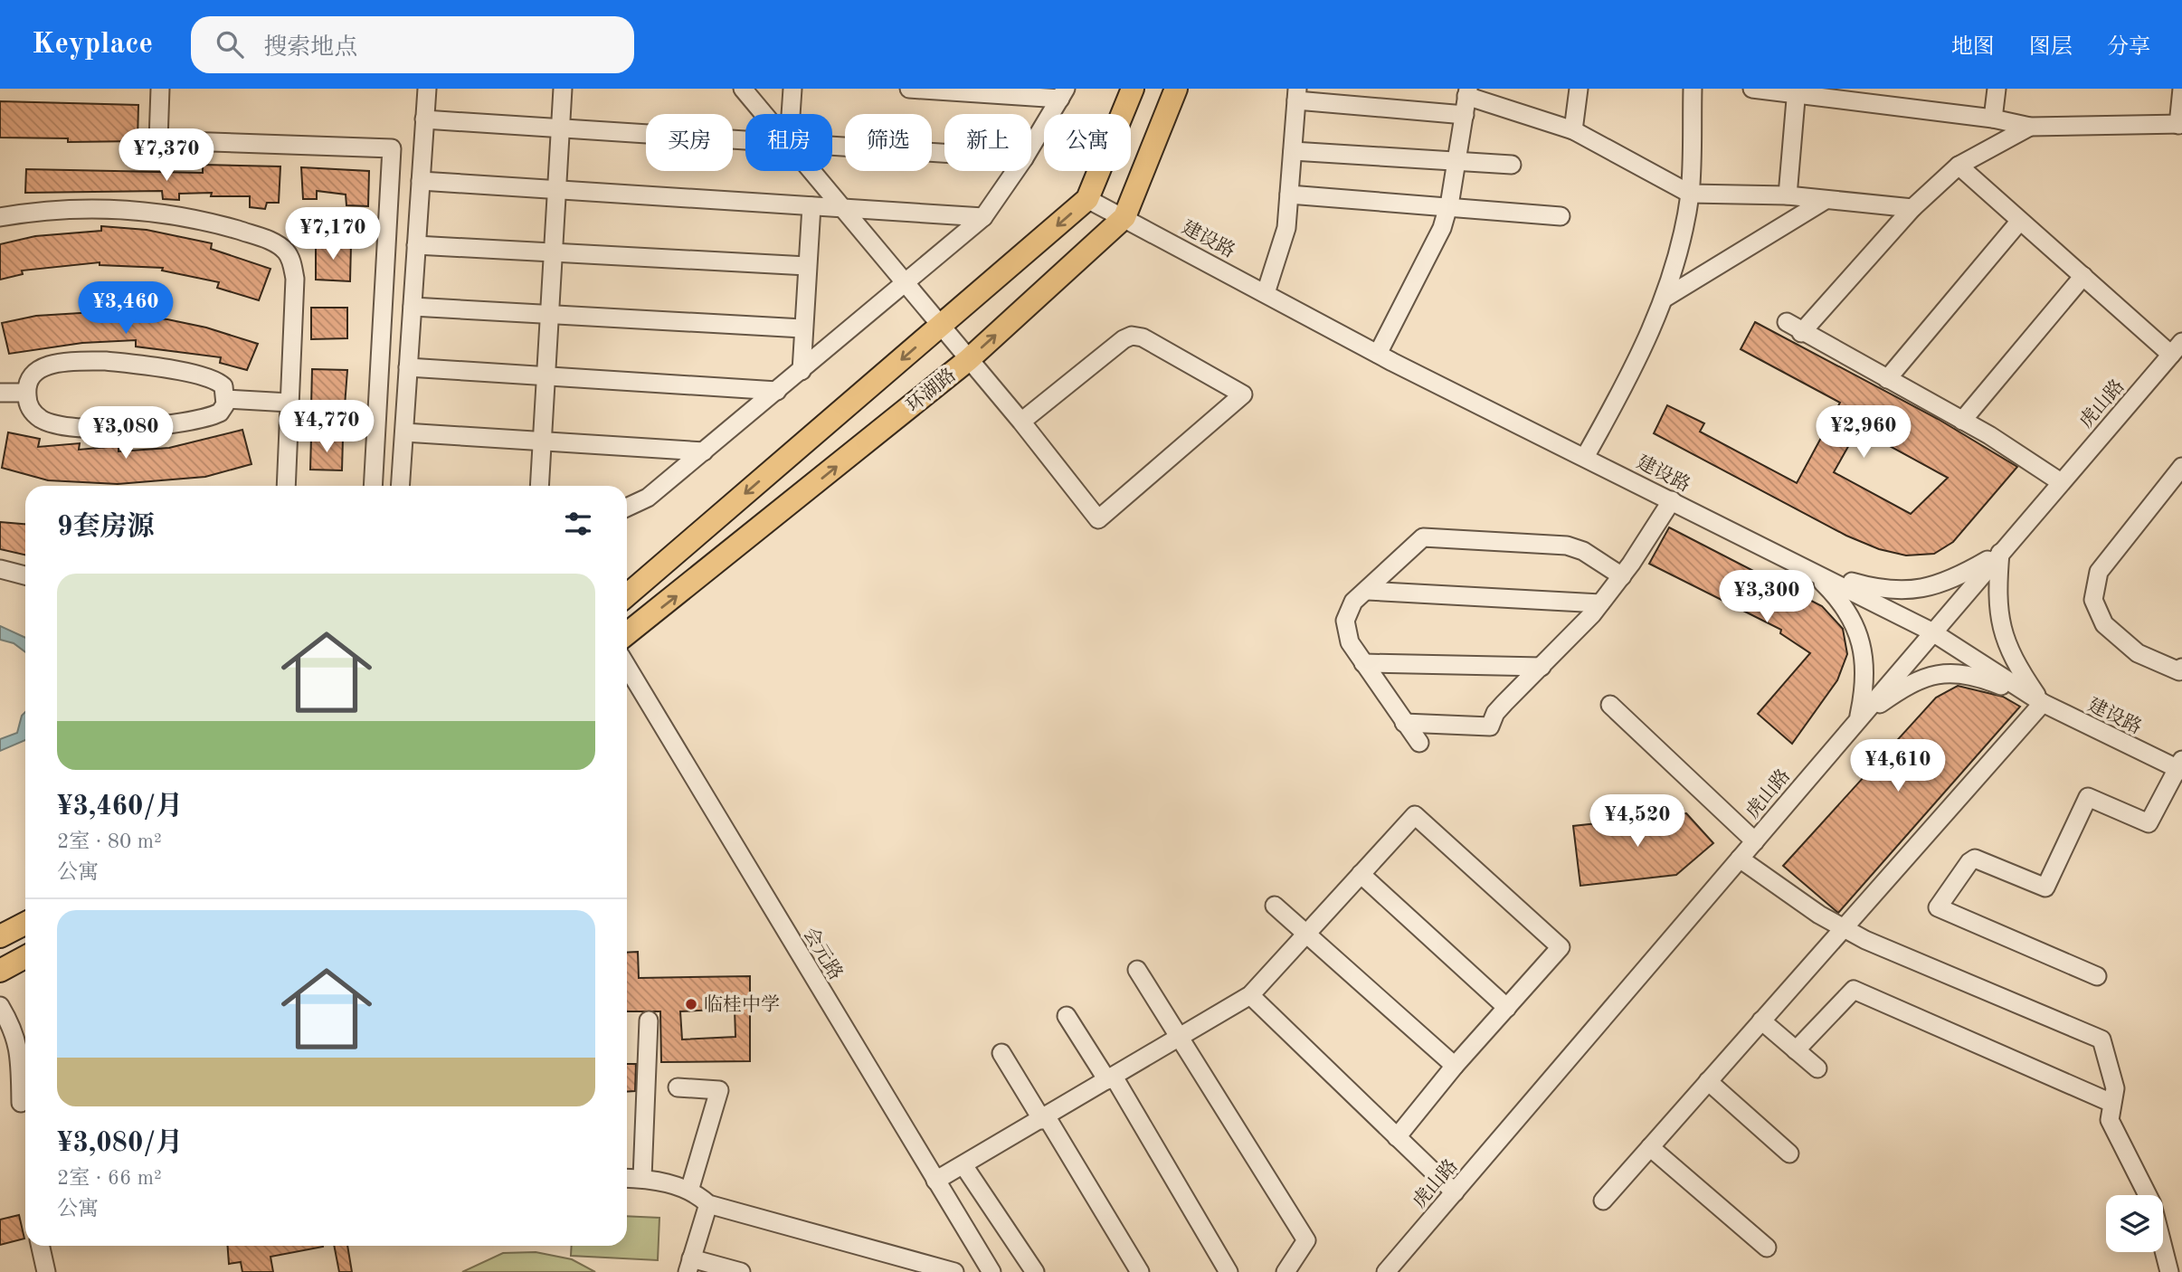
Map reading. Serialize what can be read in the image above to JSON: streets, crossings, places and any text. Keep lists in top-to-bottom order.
{
  "streets": {
    "main road": ["环湖路"],
    "street": ["建设路", "虎山路", "会元路"]
  },
  "crossings": [
    ["建设路", "环湖路"],
    ["建设路", "虎山路"]
  ],
  "places": ["临桂中学"],
  "page": {
    "header": "Keyplace",
    "search": "搜索地点",
    "nav": ["地图", "图层", "分享"],
    "chip": [
      "买房",
      "租房",
      "筛选",
      "新上",
      "公寓"
    ],
    "price": [
      "¥7,370",
      "¥7,170",
      "¥3,460",
      "¥4,770",
      "¥2,960",
      "¥3,080",
      "¥3,300",
      "¥4,610",
      "¥4,520"
    ],
    "heading": "9套房源",
    "list": [
      {
        "name": "¥3,460/月",
        "note": "2室 · 80 m² · 公寓"
      },
      {
        "name": "¥3,080/月",
        "note": "2室 · 66 m² · 公寓"
      }
    ]
  }
}
